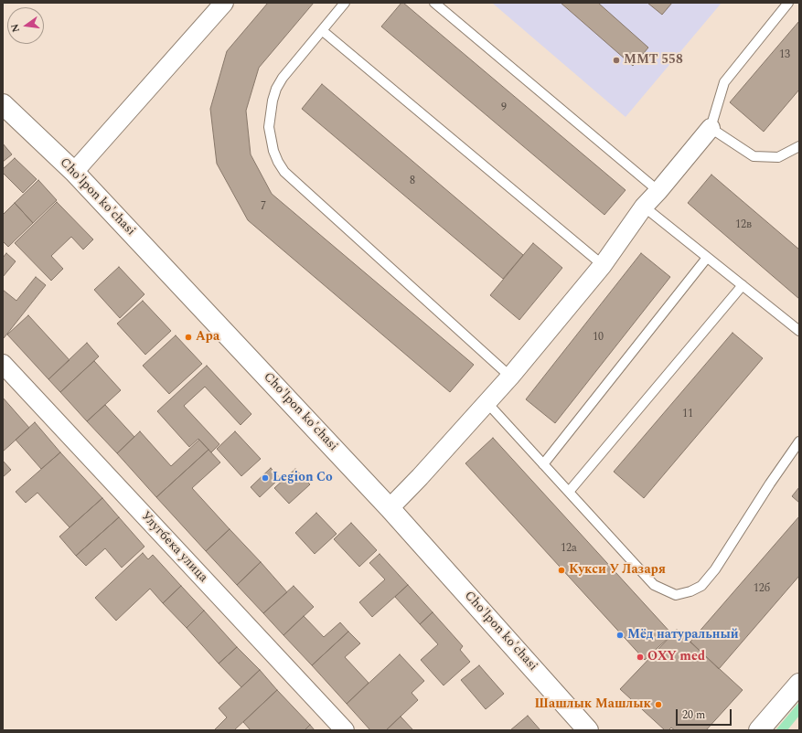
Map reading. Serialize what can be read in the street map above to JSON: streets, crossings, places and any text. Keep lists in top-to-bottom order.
{
  "streets": {
    "main road": ["Cho'lpon ko'chasi"],
    "street": ["Улугбека улица"]
  },
  "places": [
    "MMT 558",
    "Ара",
    "Legion Co",
    "Кукси У Лазаря",
    "Мёд натуральный",
    "OXY med",
    "Шашлык Машлык"
  ],
  "house_numbers": [
    "13",
    "9",
    "8",
    "7",
    "12в",
    "10",
    "11",
    "12а",
    "12б"
  ],
  "scale_bar": "20 m",
  "north": "left"
}
